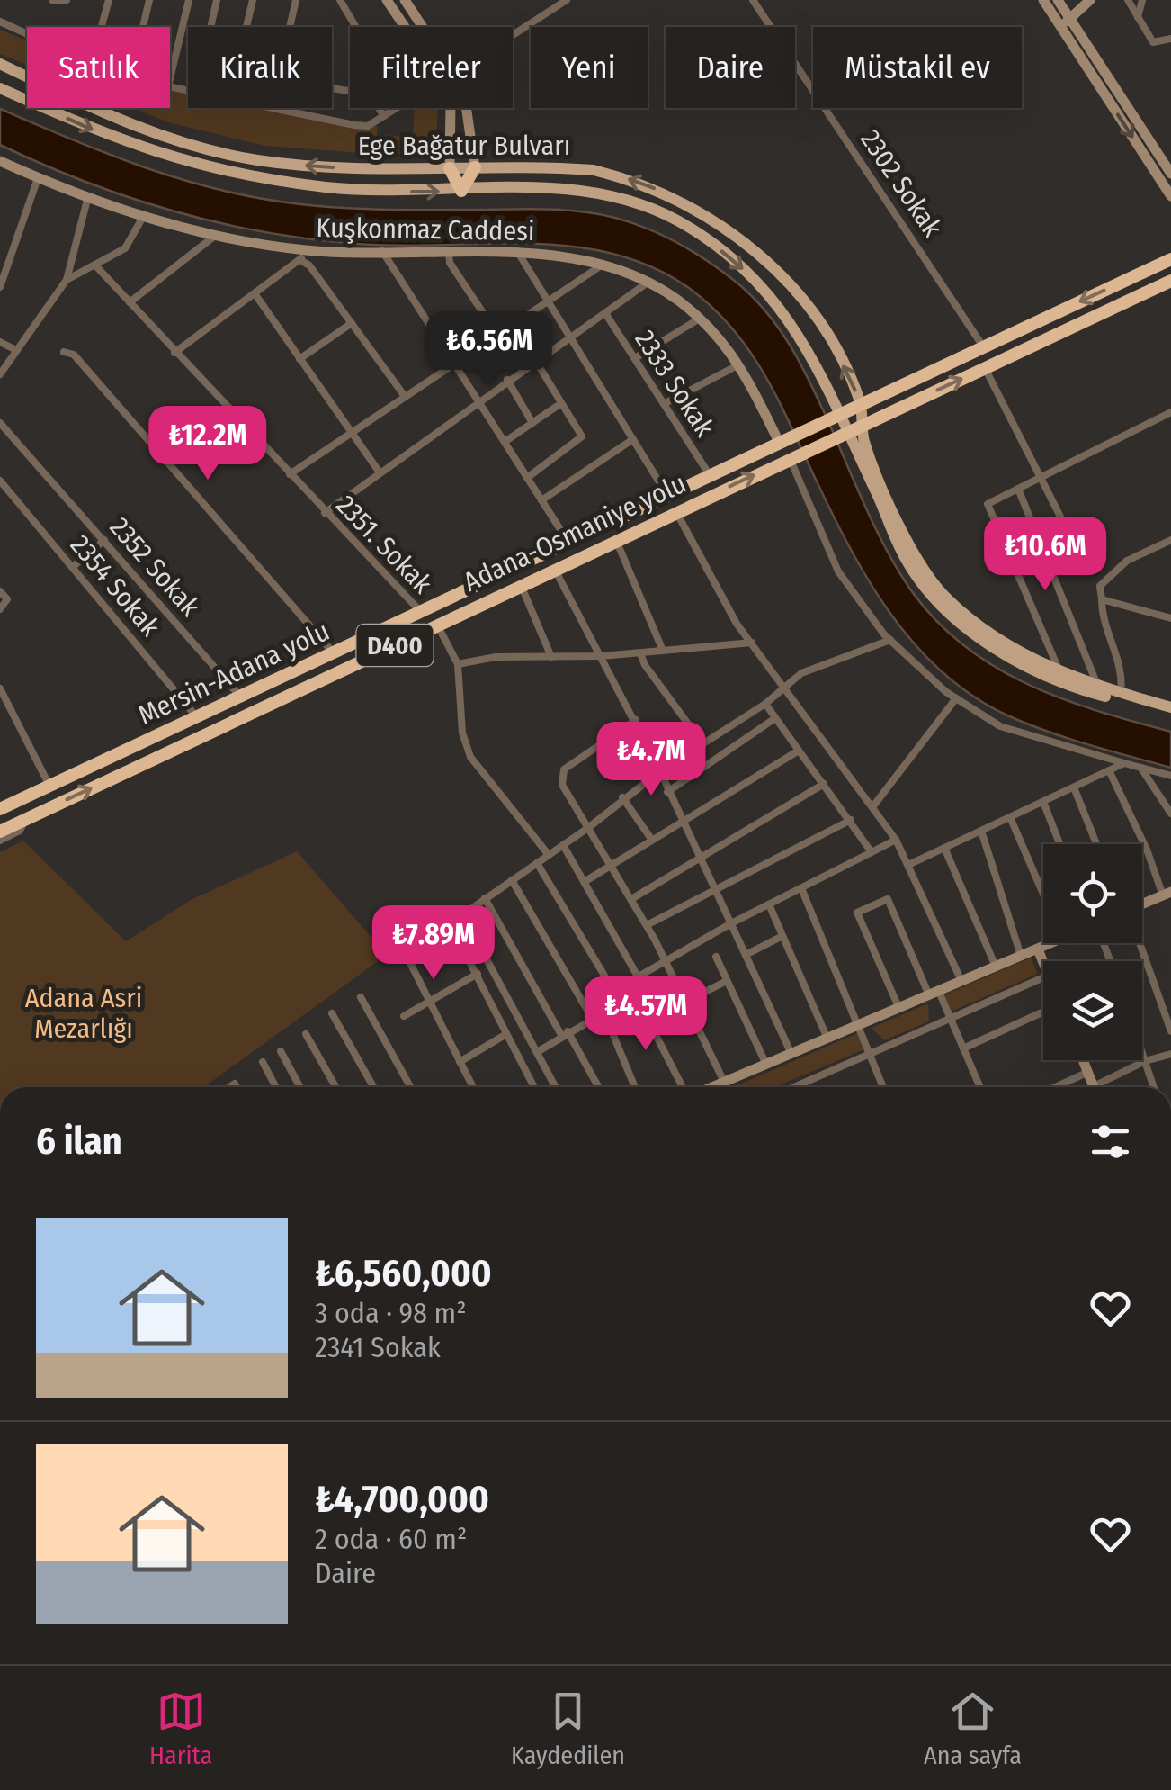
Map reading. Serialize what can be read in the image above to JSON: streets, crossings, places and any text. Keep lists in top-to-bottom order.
{
  "streets": {
    "highway": ["Adana-Osmaniye yolu", "D400", "Mersin-Adana yolu"],
    "main road": ["Ege Bağatur Bulvarı"],
    "street": [
      "2302 Sokak",
      "Kuşkonmaz Caddesi",
      "2333 Sokak",
      "2351. Sokak",
      "2352 Sokak",
      "2354 Sokak"
    ]
  },
  "crossings": [
    ["Ege Bağatur Bulvarı", "Adana-Osmaniye yolu"],
    ["Ege Bağatur Bulvarı", "D400"],
    ["2302 Sokak", "D400"],
    ["Kuşkonmaz Caddesi", "D400"],
    ["Kuşkonmaz Caddesi", "Mersin-Adana yolu"],
    ["2333 Sokak", "Mersin-Adana yolu"],
    ["2351. Sokak", "Mersin-Adana yolu"],
    ["2352 Sokak", "Mersin-Adana yolu"],
    ["2354 Sokak", "Mersin-Adana yolu"],
    ["D400", "Mersin-Adana yolu"]
  ],
  "one_way": ["Adana-Osmaniye yolu"],
  "parks": ["Adana Asri Mezarlığı"],
  "page": {
    "chip": [
      "Satılık",
      "Kiralık",
      "Filtreler",
      "Yeni",
      "Daire",
      "Müstakil ev"
    ],
    "price": [
      "₺6.56M",
      "₺12.2M",
      "₺10.6M",
      "₺4.7M",
      "₺7.89M",
      "₺4.57M"
    ],
    "heading": "6 ilan",
    "list": [
      {
        "name": "₺6,560,000",
        "note": "3 oda · 98 m² · 2341 Sokak"
      },
      {
        "name": "₺4,700,000",
        "note": "2 oda · 60 m² · Daire"
      }
    ],
    "tabs": ["Harita", "Kaydedilen", "Ana sayfa"]
  }
}
